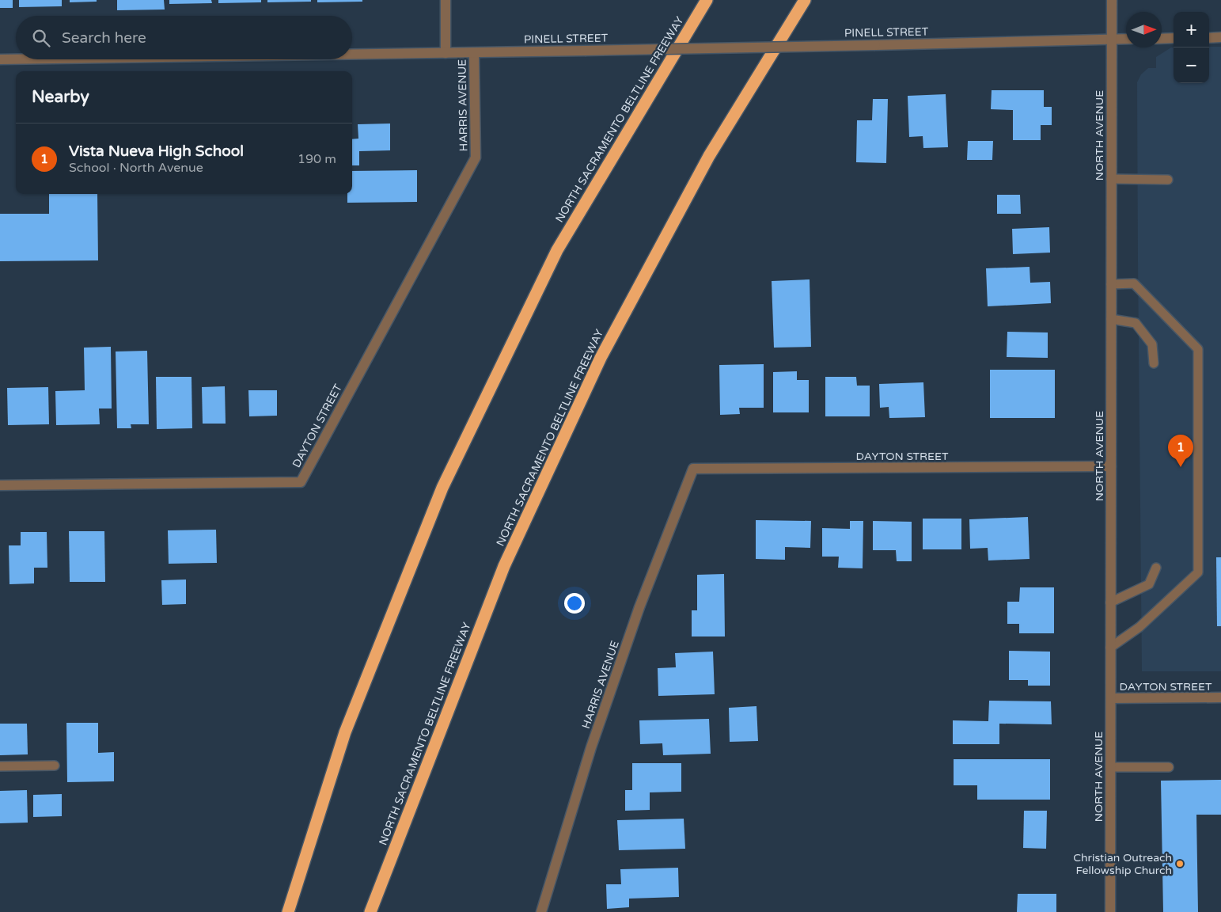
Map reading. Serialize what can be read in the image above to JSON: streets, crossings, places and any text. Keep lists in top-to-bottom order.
{
  "streets": {
    "highway": ["NORTH SACRAMENTO BELTLINE FREEWAY"],
    "street": [
      "PINELL STREET",
      "HARRIS AVENUE",
      "NORTH AVENUE",
      "DAYTON STREET"
    ]
  },
  "crossings": [
    ["PINELL STREET", "HARRIS AVENUE"],
    ["PINELL STREET", "NORTH AVENUE"],
    ["HARRIS AVENUE", "DAYTON STREET"],
    ["NORTH AVENUE", "DAYTON STREET"]
  ],
  "places": ["Christian Outreach Fellowship Church"],
  "north": "right",
  "page": {
    "map_buttons": ["+", "−"],
    "search": "Search here",
    "heading": "Nearby",
    "list": [
      {
        "mark": "1",
        "name": "Vista Nueva High School",
        "note": "School · North Avenue",
        "value": "190 m"
      }
    ],
    "pins": "1"
  }
}
